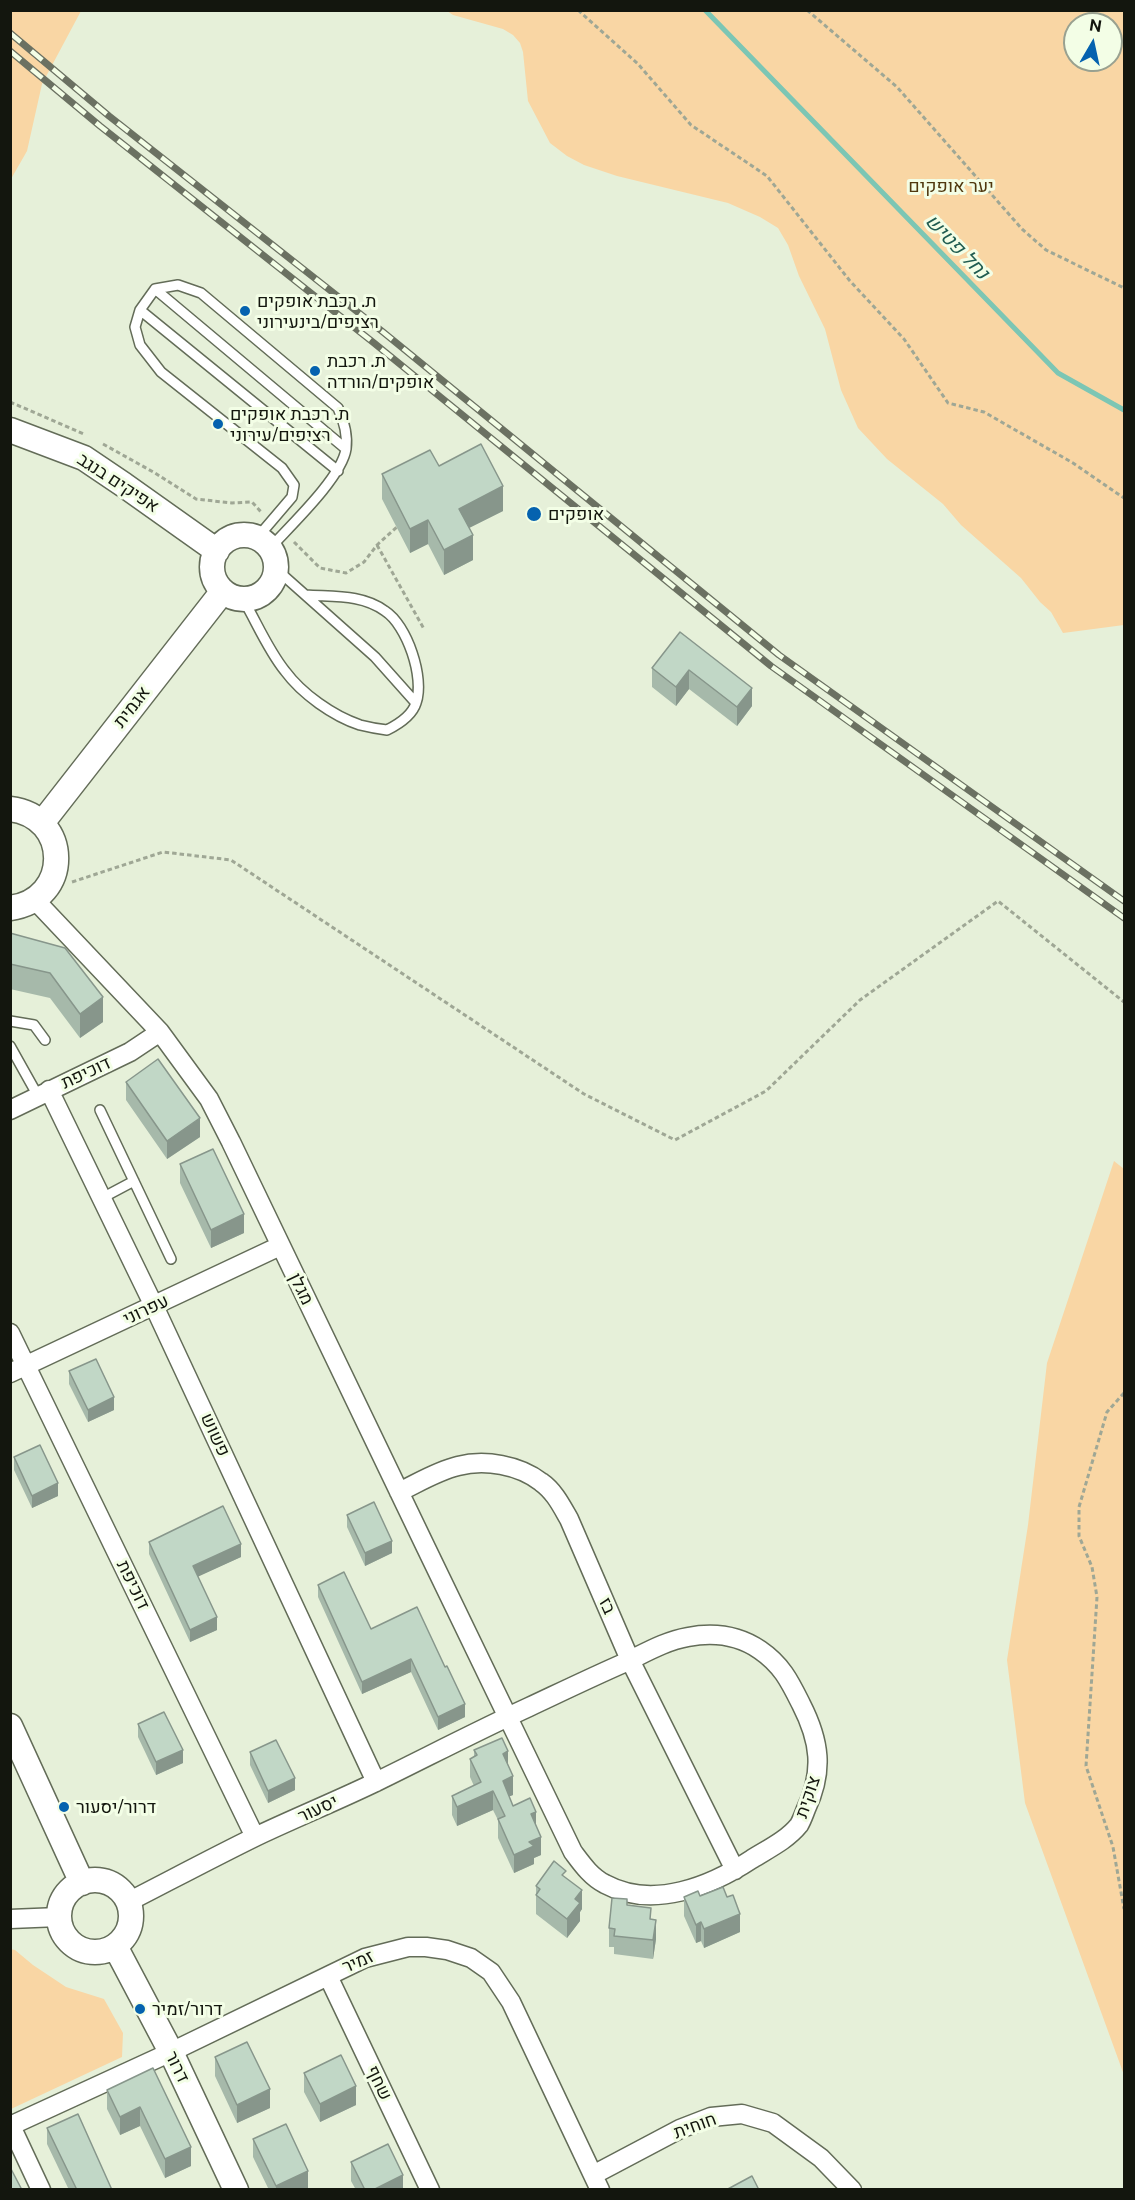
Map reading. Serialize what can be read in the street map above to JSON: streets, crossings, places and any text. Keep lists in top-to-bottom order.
{
  "streets": {
    "street": [
      "אפיקים בנגב",
      "אגמית",
      "דוכיפת",
      "מגלן",
      "עפרוני",
      "פשוש",
      "בז",
      "צוקית",
      "יסעור",
      "זמיר",
      "דרור",
      "שחף",
      "חוחית"
    ]
  },
  "crossings": [
    ["אפיקים בנגב", "אגמית"],
    ["דוכיפת", "מגלן"],
    ["דוכיפת", "עפרוני"],
    ["דוכיפת", "פשוש"],
    ["דוכיפת", "יסעור"],
    ["מגלן", "עפרוני"],
    ["מגלן", "בז"],
    ["מגלן", "צוקית"],
    ["מגלן", "יסעור"],
    ["עפרוני", "פשוש"],
    ["פשוש", "יסעור"],
    ["בז", "צוקית"],
    ["צוקית", "יסעור"],
    ["יסעור", "דרור"],
    ["זמיר", "דרור"],
    ["זמיר", "שחף"],
    ["זמיר", "חוחית"]
  ],
  "water": ["נחל פטיש"],
  "parks": ["יער אופקים"],
  "places": [
    "ת. רכבת אופקים רציפים/בינעירוני",
    "ת. רכבת אופקים/הורדה",
    "ת. רכבת אופקים רציפים/עירוני",
    "אופקים",
    "דרור/יסעור",
    "דרור/זמיר"
  ],
  "north": "top"
}
